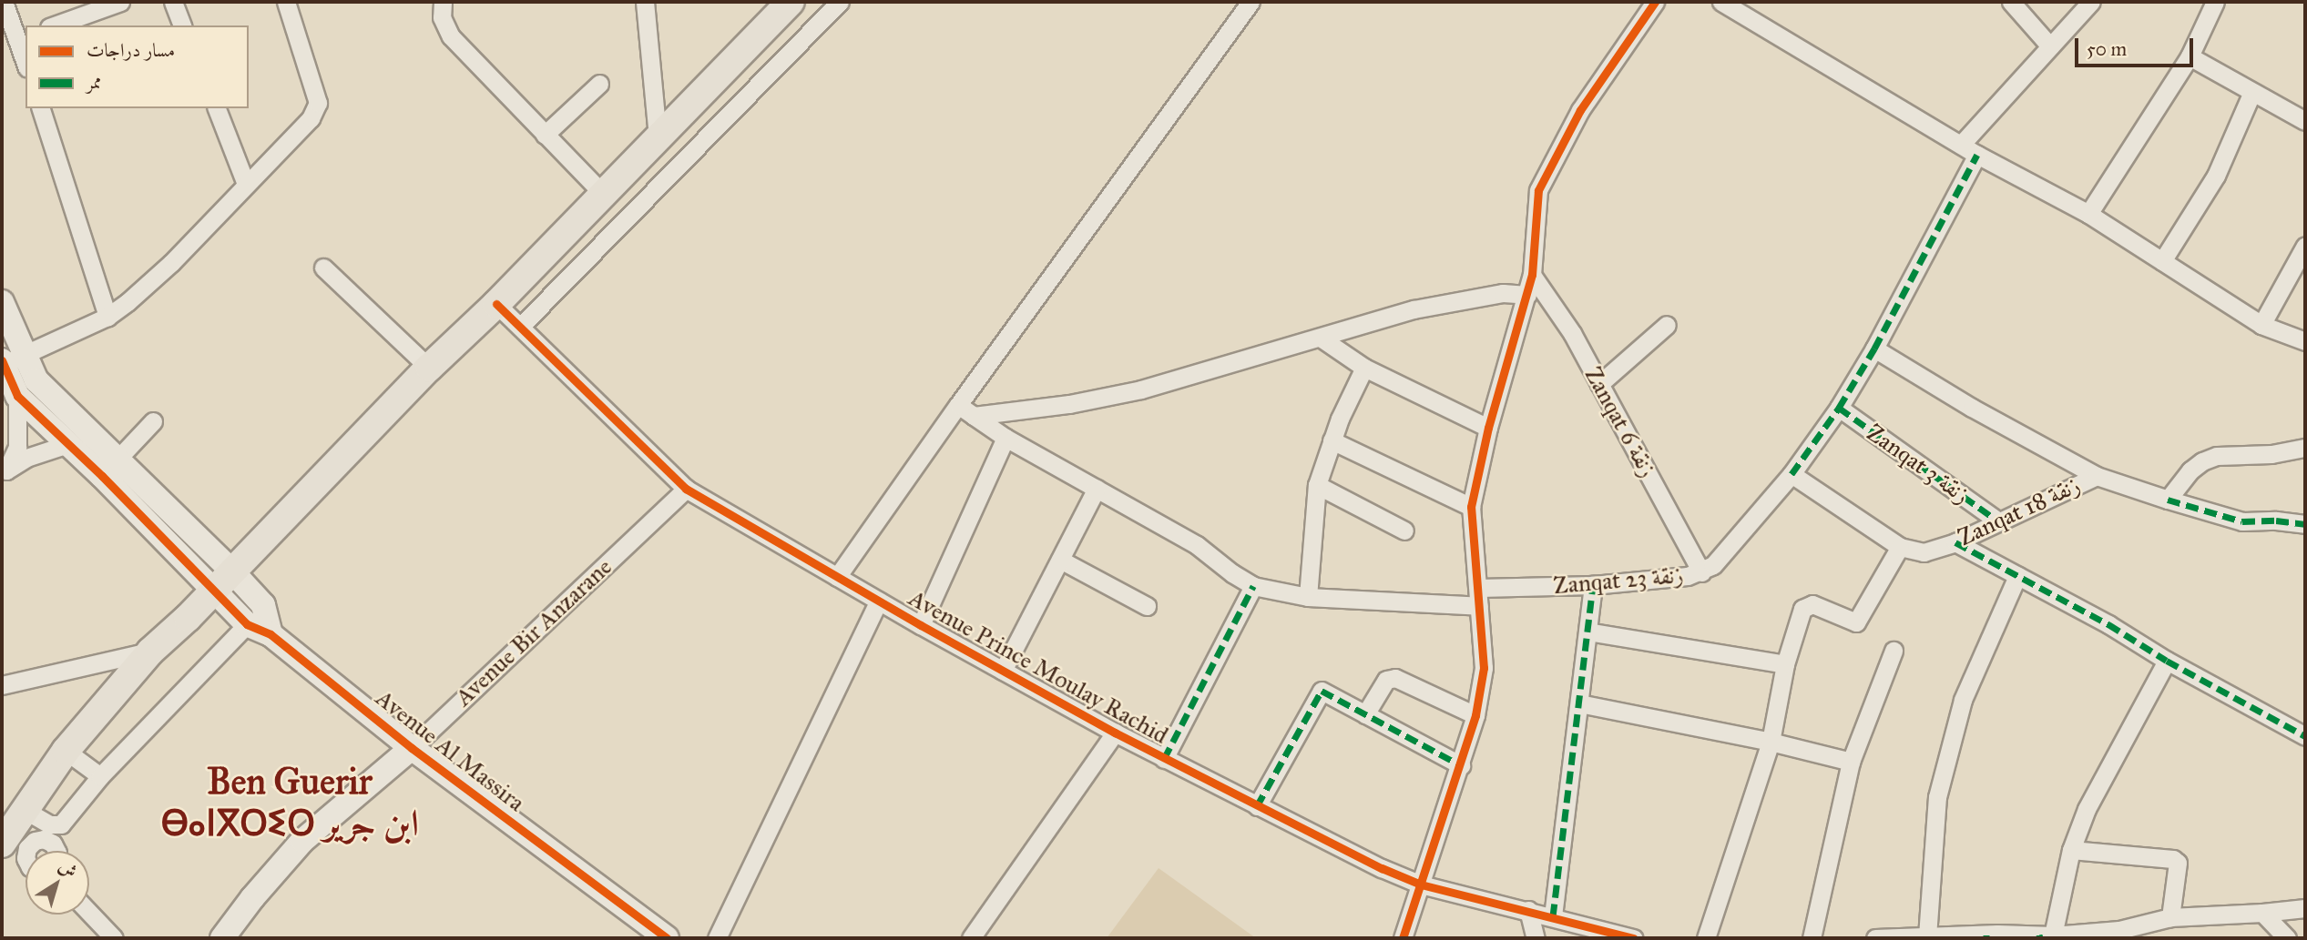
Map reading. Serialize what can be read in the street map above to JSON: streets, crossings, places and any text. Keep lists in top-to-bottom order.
{
  "streets": {
    "street": [
      "Zanqat 6 زنقة",
      "Zanqat 3 زنقة",
      "Zanqat 18 زنقة",
      "Zanqat 23 زنقة",
      "Avenue Bir Anzarane",
      "Avenue Prince Moulay Rachid",
      "Avenue Al Massira"
    ]
  },
  "crossings": [
    ["Zanqat 6 زنقة", "Zanqat 23 زنقة"],
    ["Zanqat 3 زنقة", "Zanqat 18 زنقة"],
    ["Zanqat 3 زنقة", "Zanqat 23 زنقة"],
    ["Zanqat 18 زنقة", "Zanqat 23 زنقة"],
    ["Avenue Bir Anzarane", "Avenue Prince Moulay Rachid"],
    ["Avenue Bir Anzarane", "Avenue Al Massira"]
  ],
  "districts": ["Ben Guerir ⴱⴰⵏⴳⵔⵉⵔ ابن جرير"],
  "legend": ["مسار دراجات", "ممر"],
  "scale_bar": "50 m",
  "north": "top right"
}
